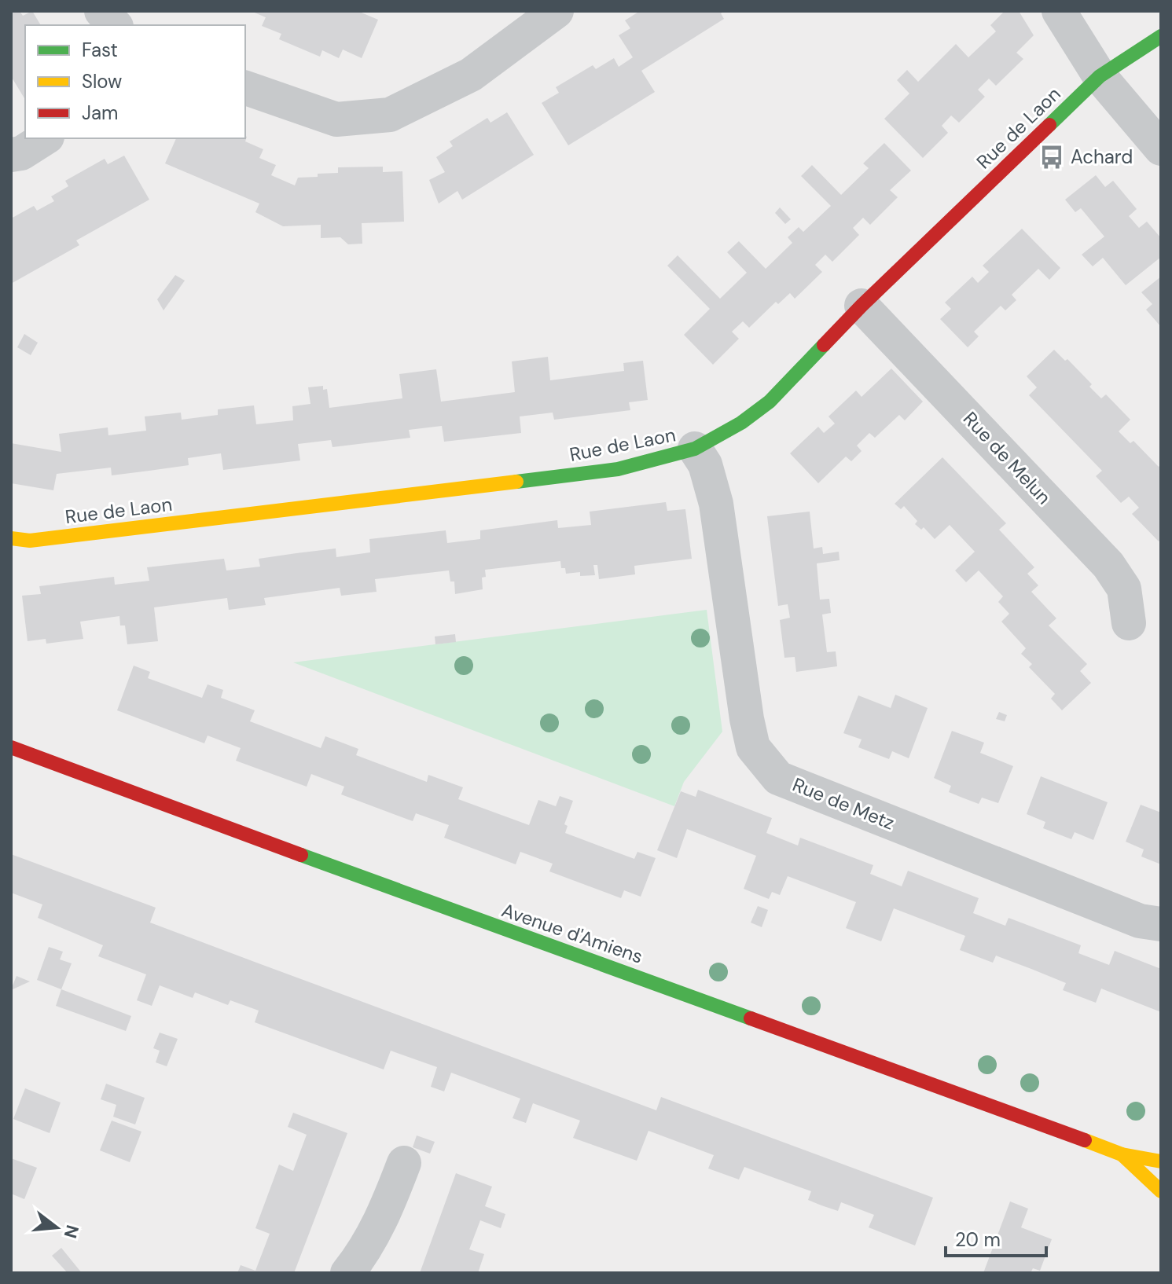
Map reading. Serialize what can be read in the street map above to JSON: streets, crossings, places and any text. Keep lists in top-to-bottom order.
{
  "streets": {
    "street": [
      "Rue de Laon",
      "Rue de Melun",
      "Rue de Metz",
      "Avenue d'Amiens"
    ]
  },
  "crossings": [
    ["Rue de Laon", "Rue de Melun"],
    ["Rue de Laon", "Rue de Metz"]
  ],
  "places": {
    "bus stop": ["Achard"]
  },
  "legend": ["Fast", "Slow", "Jam"],
  "scale_bar": "20 m",
  "north": "right"
}
